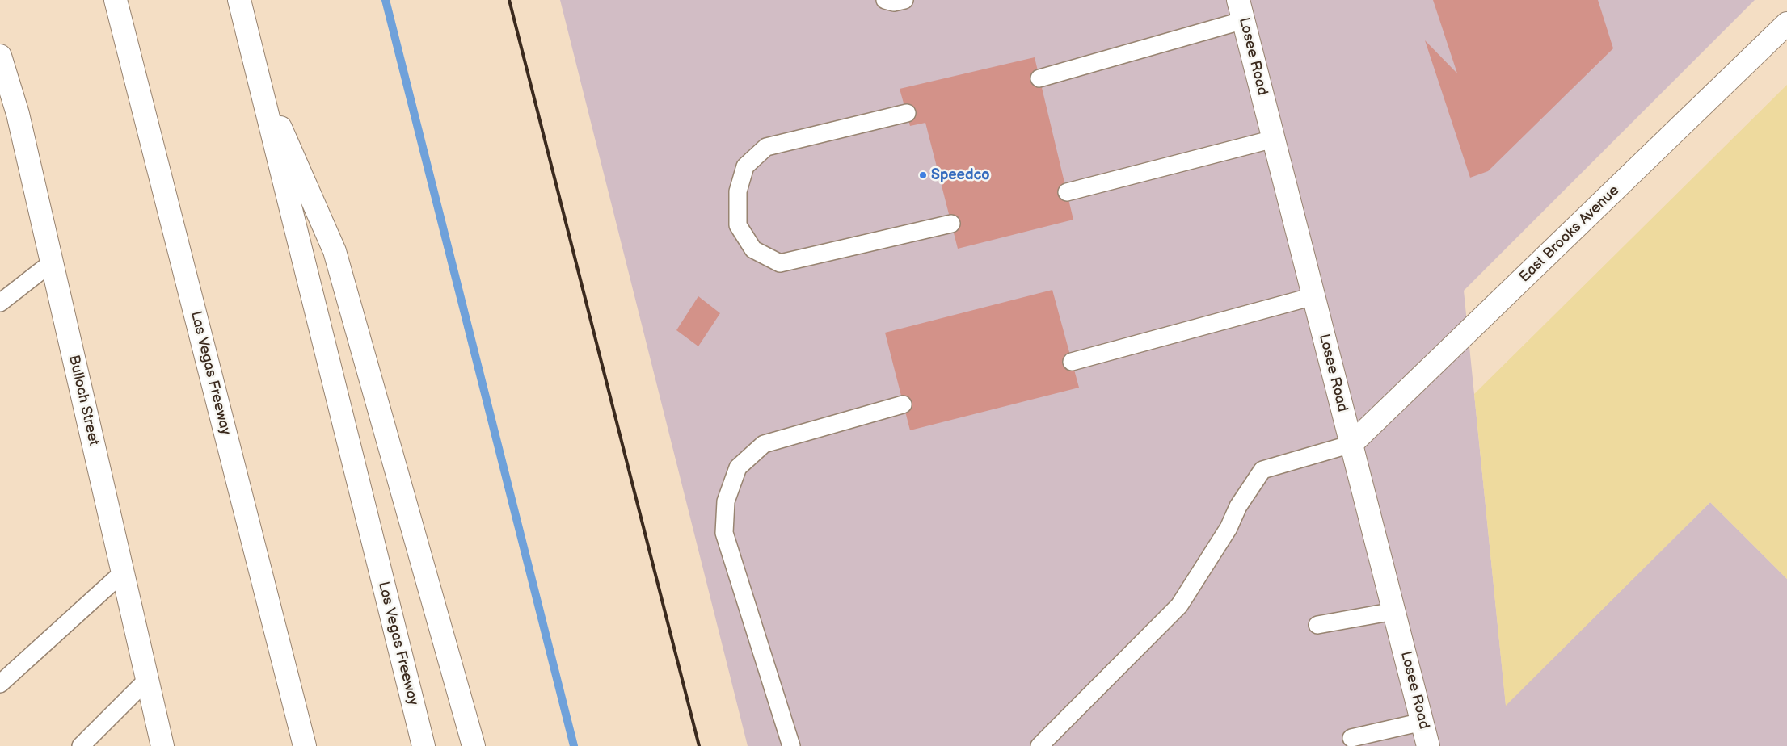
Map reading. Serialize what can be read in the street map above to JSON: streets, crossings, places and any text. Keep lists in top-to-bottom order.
{
  "streets": {
    "main road": [
      "Losee Road",
      "East Brooks Avenue",
      "Las Vegas Freeway",
      "Bulloch Street"
    ]
  },
  "crossings": [
    ["Losee Road", "East Brooks Avenue"]
  ],
  "places": ["Speedco"]
}
